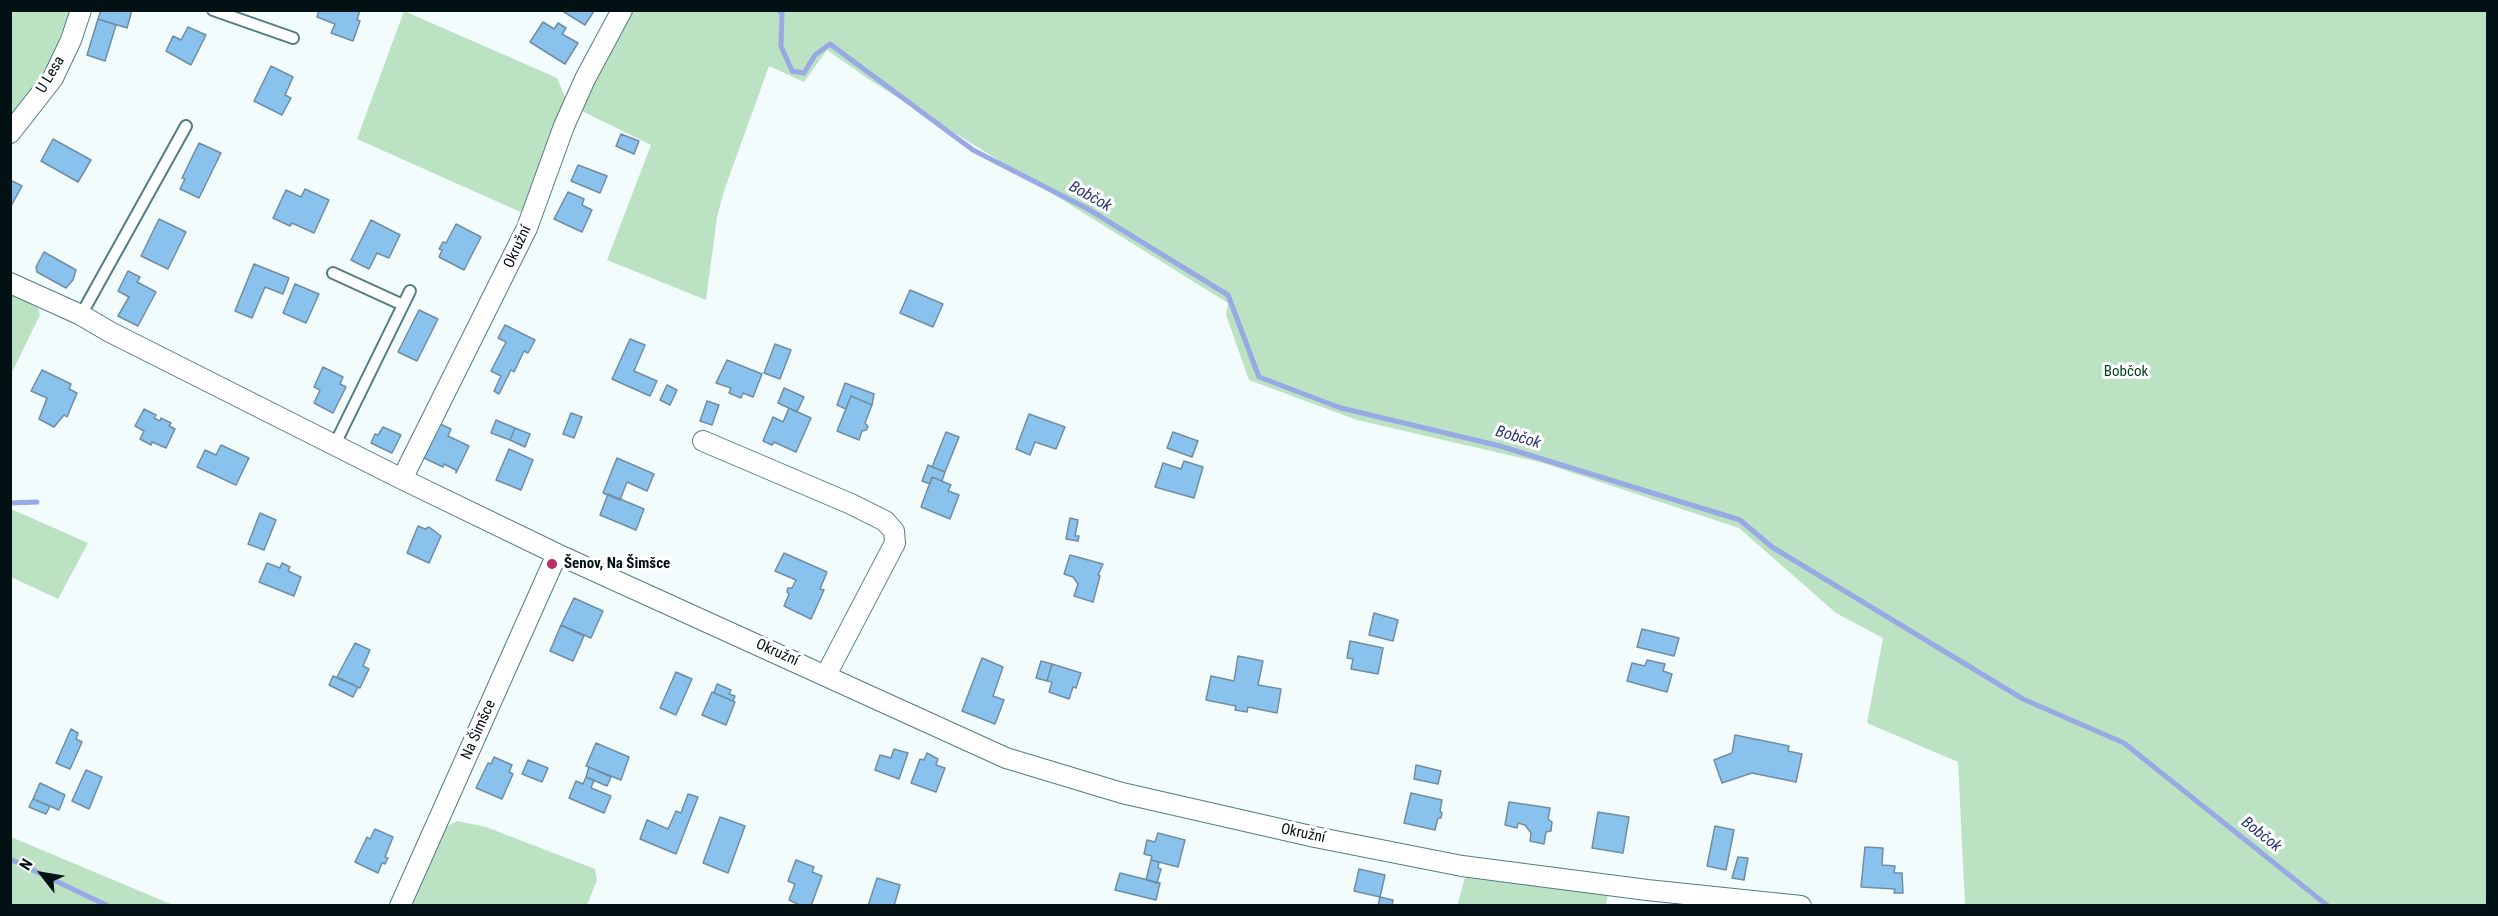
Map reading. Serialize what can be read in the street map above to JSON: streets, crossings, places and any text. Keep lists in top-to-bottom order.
{
  "streets": {
    "street": ["U Lesa", "Okružní", "Na Šimšce"]
  },
  "crossings": [
    ["Okružní", "Na Šimšce"]
  ],
  "water": ["Bobčok"],
  "parks": ["Bobčok"],
  "places": ["Šenov, Na Šimšce"],
  "north": "top left"
}
